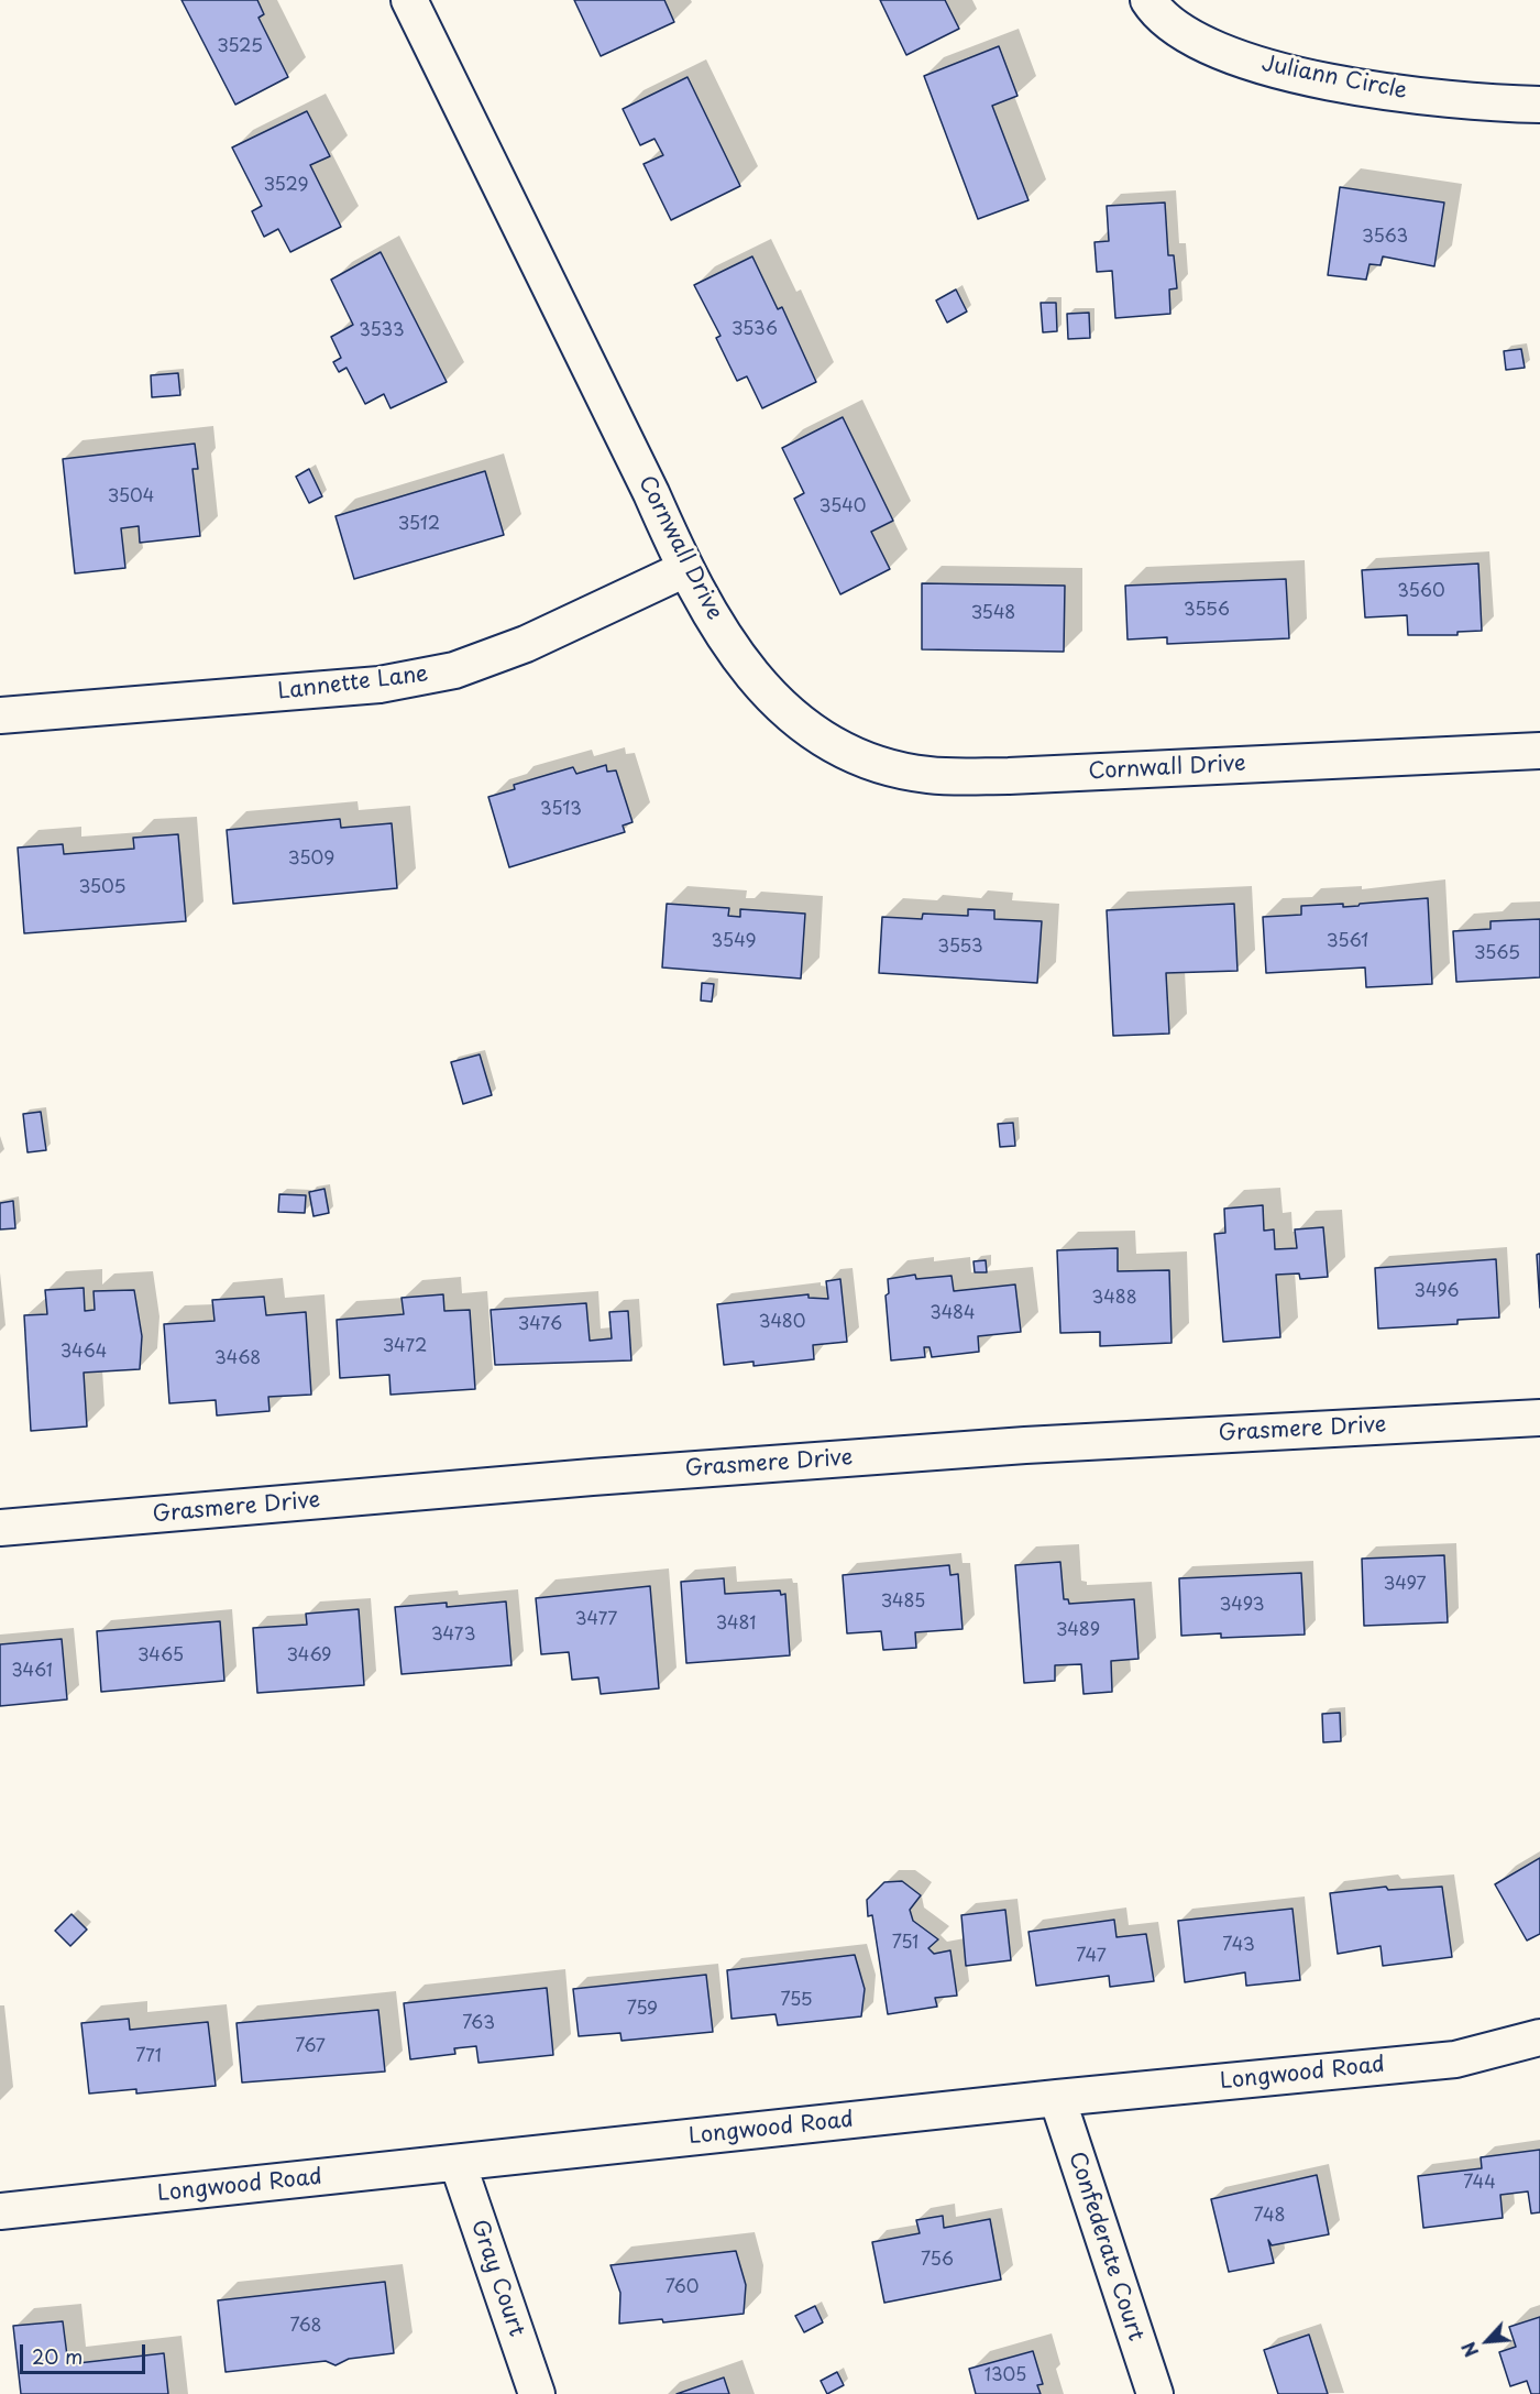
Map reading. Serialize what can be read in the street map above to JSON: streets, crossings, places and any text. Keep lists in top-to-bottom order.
{
  "streets": {
    "street": [
      "Juliann Circle",
      "Cornwall Drive",
      "Lannette Lane",
      "Grasmere Drive",
      "Longwood Road",
      "Confederate Court",
      "Gray Court"
    ]
  },
  "crossings": [
    ["Cornwall Drive", "Lannette Lane"],
    ["Longwood Road", "Confederate Court"],
    ["Longwood Road", "Gray Court"]
  ],
  "house_numbers": [
    "3525",
    "3529",
    "3563",
    "3536",
    "3533",
    "3504",
    "3540",
    "3512",
    "3560",
    "3556",
    "3548",
    "3513",
    "3509",
    "3505",
    "3549",
    "3561",
    "3553",
    "3565",
    "3496",
    "3488",
    "3484",
    "3480",
    "3476",
    "3472",
    "3464",
    "3468",
    "3497",
    "3485",
    "3493",
    "3477",
    "3481",
    "3489",
    "3473",
    "3465",
    "3469",
    "3461",
    "751",
    "743",
    "747",
    "755",
    "759",
    "763",
    "767",
    "771",
    "744",
    "748",
    "756",
    "760",
    "768",
    "1305"
  ],
  "scale_bar": "20 m",
  "north": "bottom left"
}
